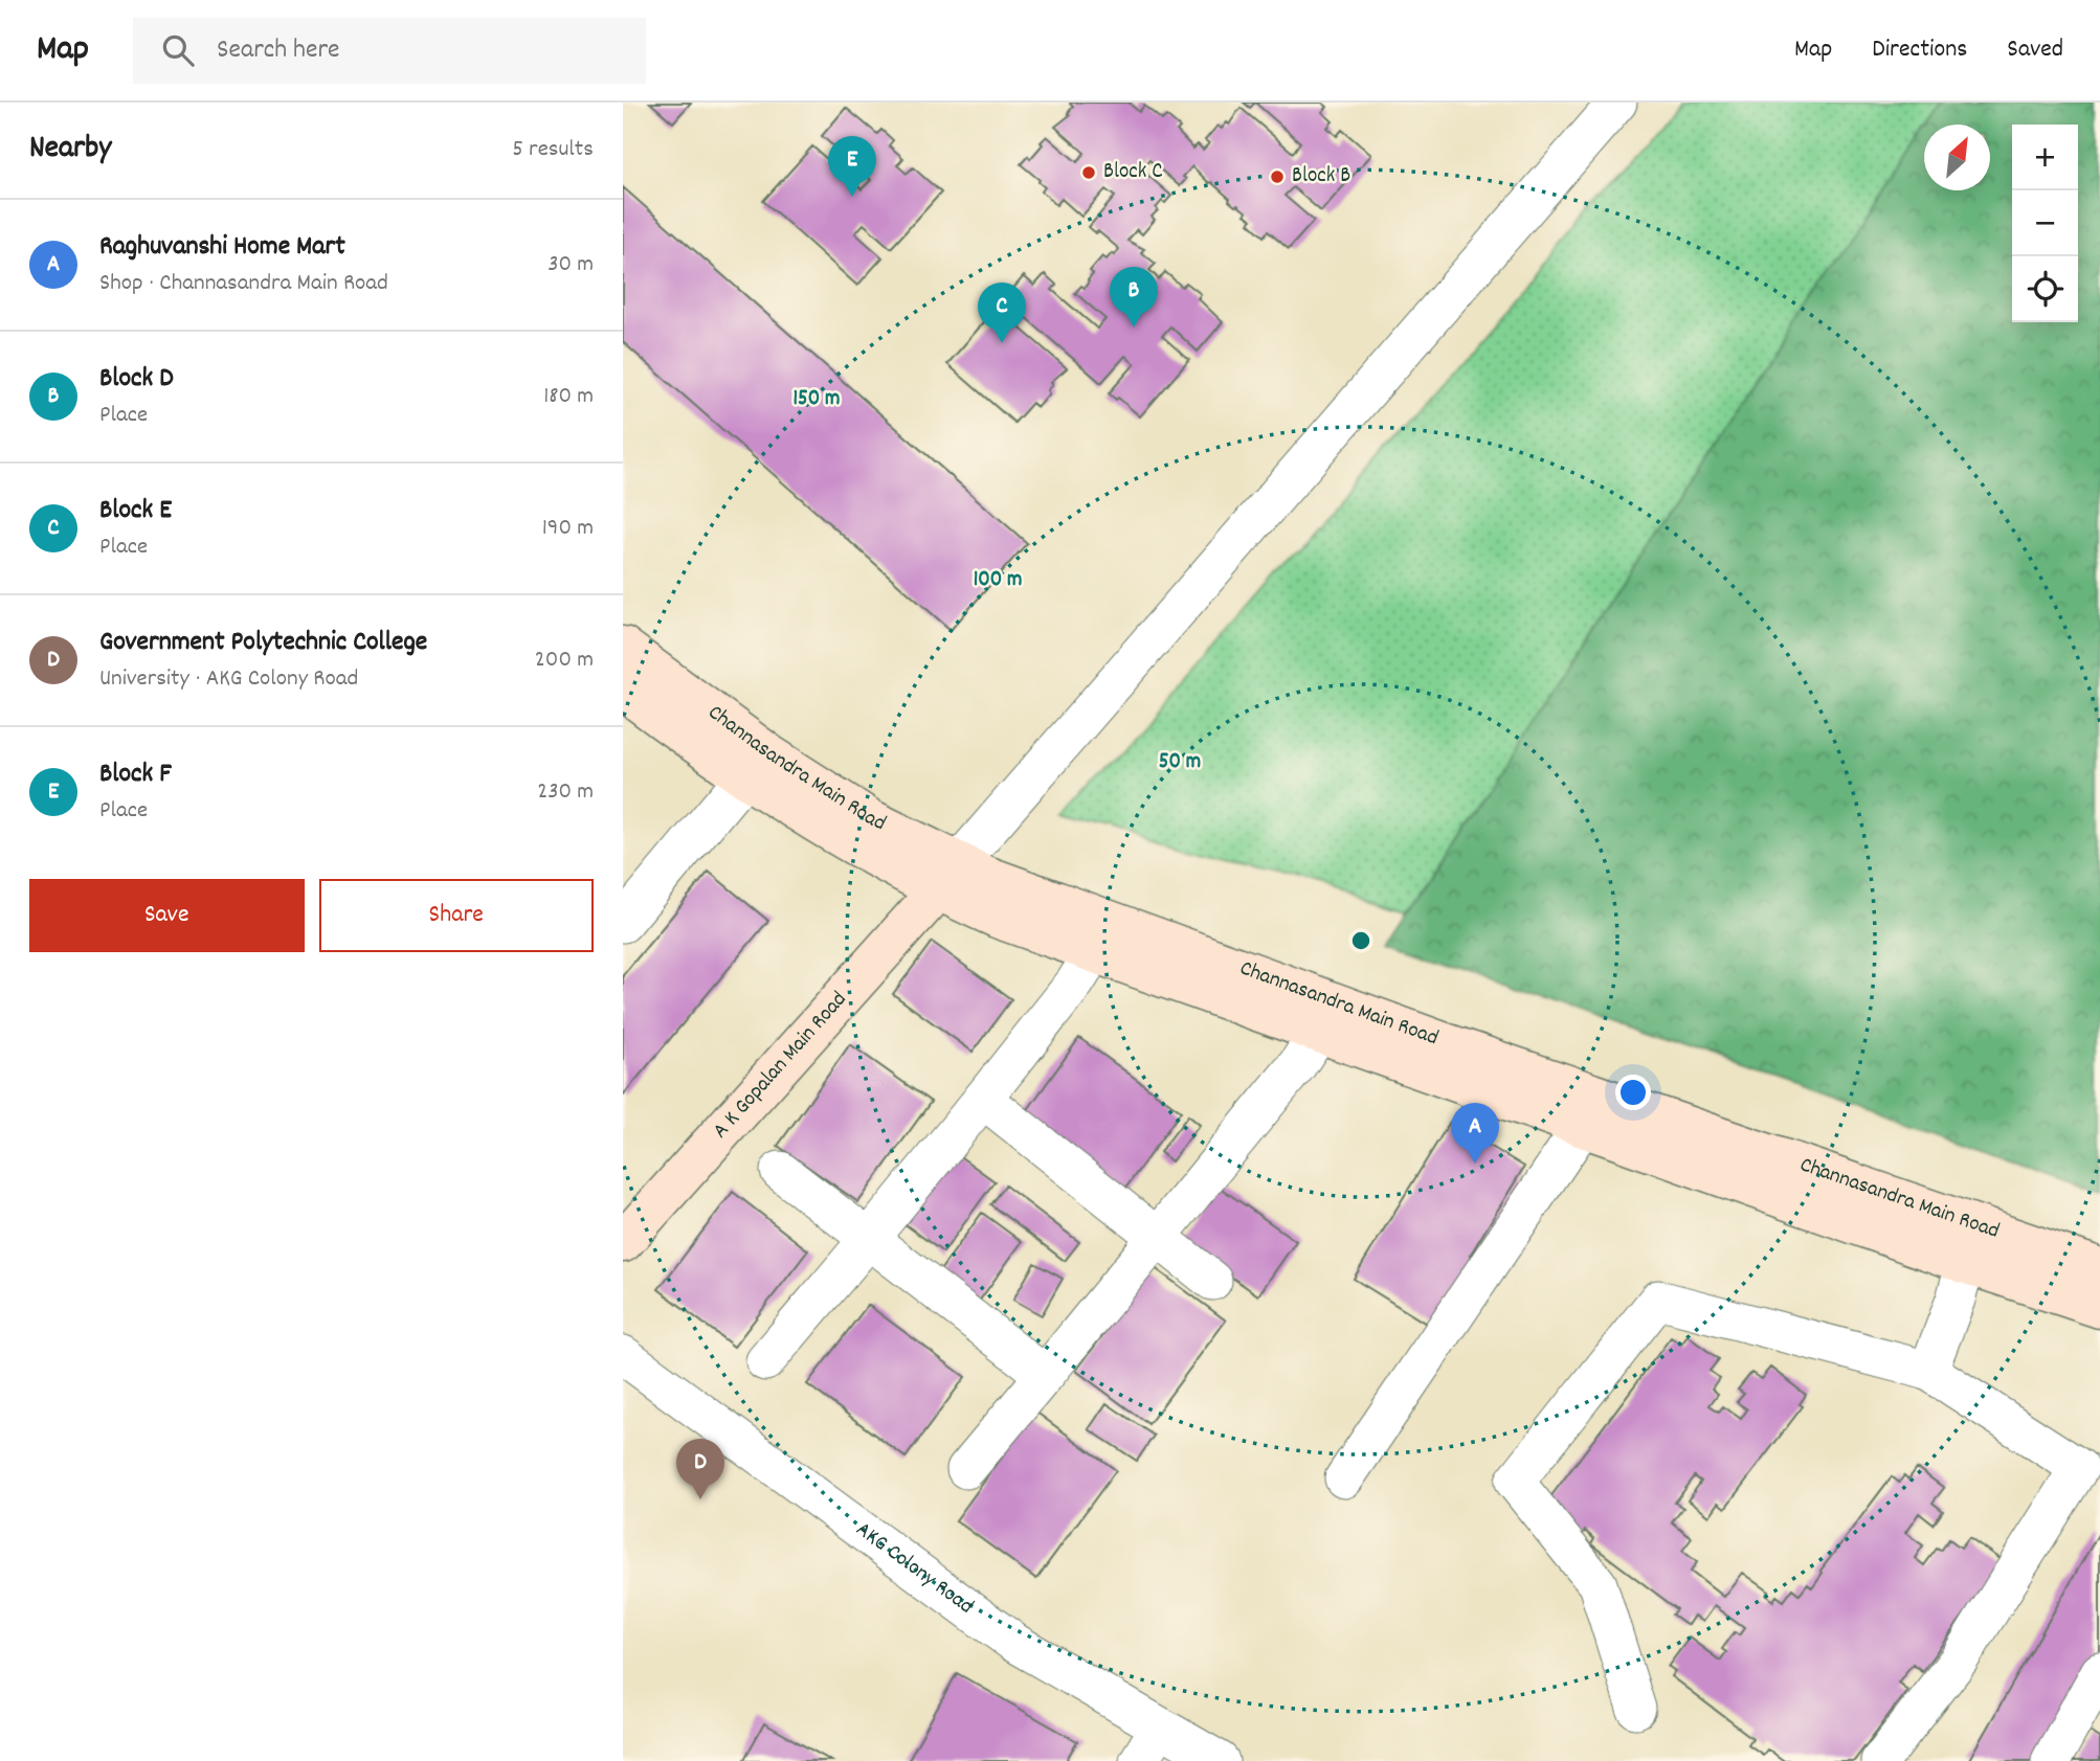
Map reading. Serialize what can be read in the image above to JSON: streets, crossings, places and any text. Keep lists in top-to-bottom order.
{
  "streets": {
    "main road": ["Channasandra Main Road", "A K Gopalan Main Road"],
    "street": ["AKG Colony Road"]
  },
  "crossings": [
    ["Channasandra Main Road", "A K Gopalan Main Road"]
  ],
  "places": ["Block C", "Block B"],
  "north": "top right",
  "page": {
    "header": "Map",
    "search": "Search here",
    "nav": ["Map", "Directions", "Saved"],
    "heading": ["Nearby", "5 results"],
    "map_buttons": ["+", "−"],
    "pins": [
      "E",
      "B",
      "C",
      "A",
      "D"
    ],
    "list": [
      {
        "mark": "A",
        "name": "Raghuvanshi Home Mart",
        "note": "Shop · Channasandra Main Road",
        "value": "30 m"
      },
      {
        "mark": "B",
        "name": "Block D",
        "note": "Place",
        "value": "180 m"
      },
      {
        "mark": "C",
        "name": "Block E",
        "note": "Place",
        "value": "190 m"
      },
      {
        "mark": "D",
        "name": "Government Polytechnic College",
        "note": "University · AKG Colony Road",
        "value": "200 m"
      },
      {
        "mark": "E",
        "name": "Block F",
        "note": "Place",
        "value": "230 m"
      }
    ],
    "buttons": ["Save", "Share"]
  },
  "rings": ["150 m", "100 m", "50 m"]
}
